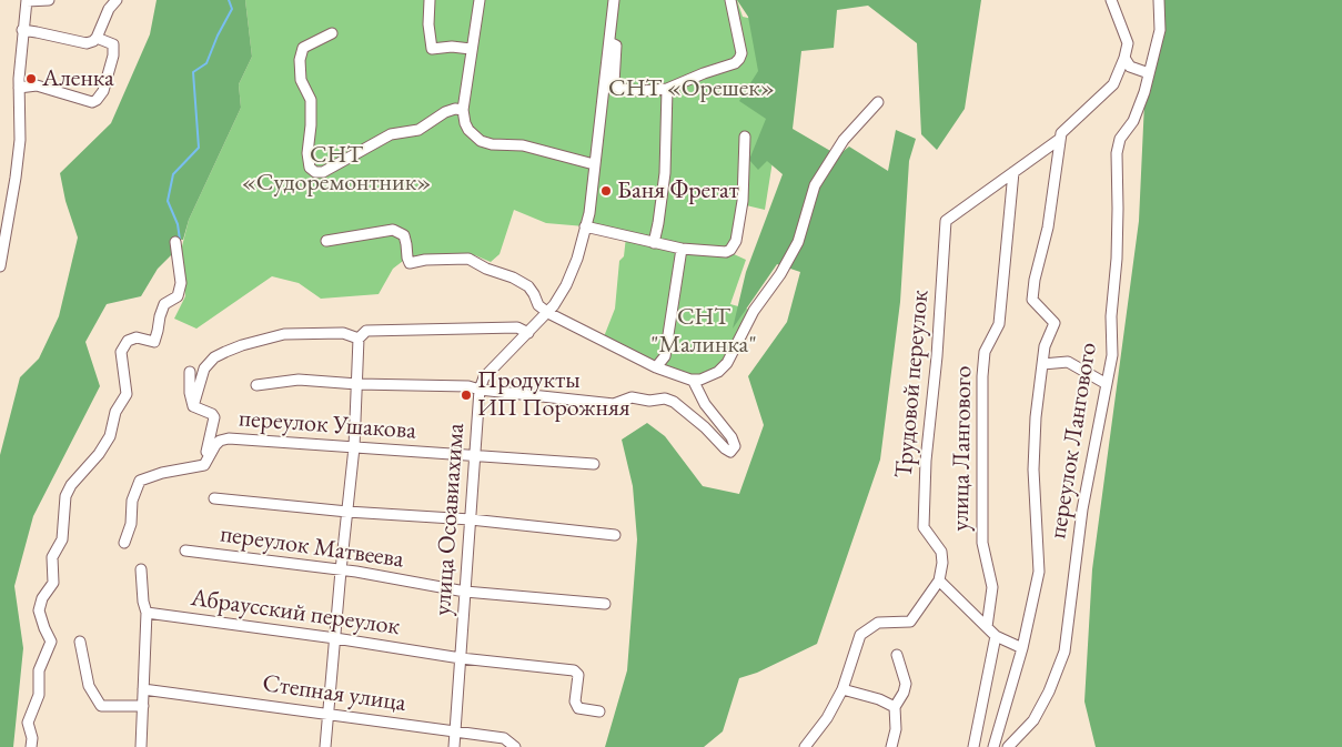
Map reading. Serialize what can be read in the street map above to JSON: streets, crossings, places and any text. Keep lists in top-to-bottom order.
{
  "streets": {
    "street": [
      "Трудовой переулок",
      "переулок Ушакова",
      "переулок Лангового",
      "улица Лангового",
      "улица Осоавиахима",
      "переулок Матвеева",
      "Абраусский переулок",
      "Степная улица"
    ]
  },
  "crossings": [
    ["Трудовой переулок", "улица Лангового"],
    ["переулок Ушакова", "улица Осоавиахима"],
    ["улица Осоавиахима", "переулок Матвеева"],
    ["улица Осоавиахима", "Абраусский переулок"],
    ["улица Осоавиахима", "Степная улица"]
  ],
  "parks": ["СНТ «Орешек»", "СНТ «Судоремонтник»", "СНТ \"Малинка\""],
  "places": ["Аленка", "Баня Фрегат", "Продукты ИП Порожняя"]
}
